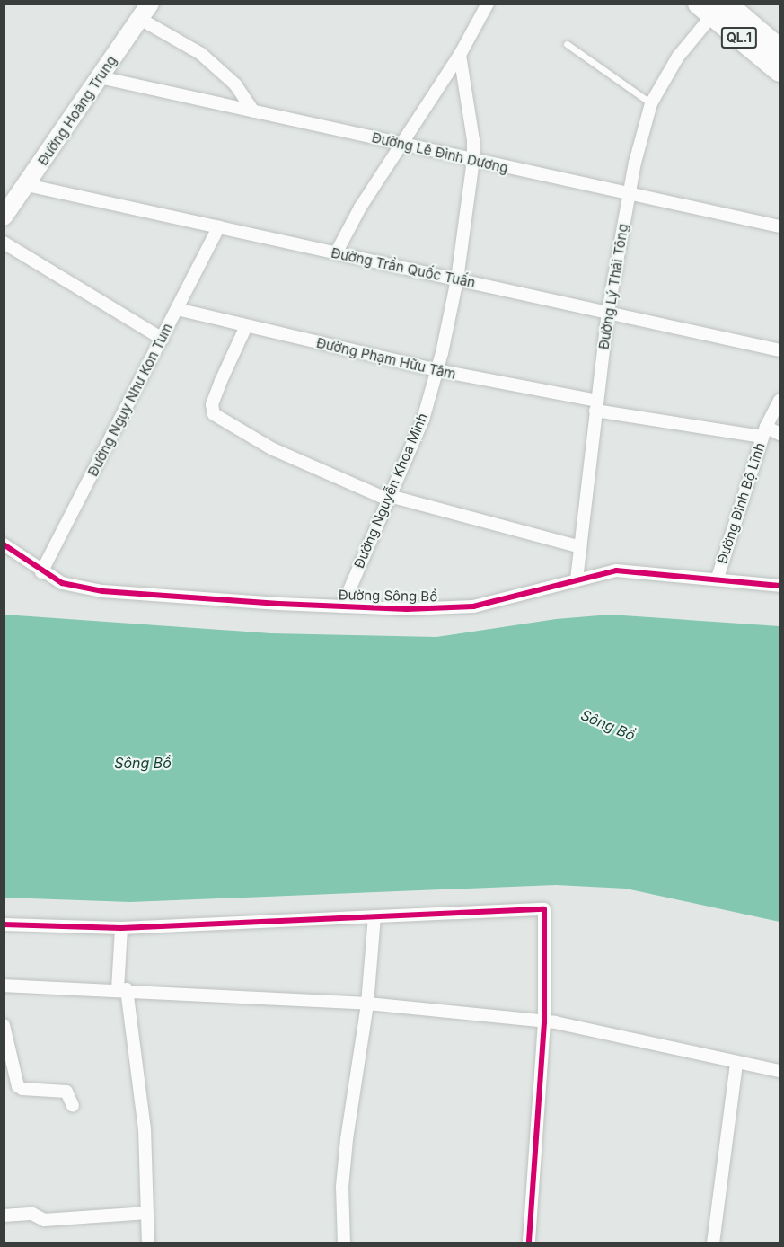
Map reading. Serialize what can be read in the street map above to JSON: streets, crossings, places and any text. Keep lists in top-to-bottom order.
{
  "streets": {
    "highway": ["QL.1"],
    "main road": ["Đường Hoàng Trung"],
    "street": [
      "Đường Lê Đình Dương",
      "Đường Trần Quốc Tuấn",
      "Đường Lý Thái Tông",
      "Đường Phạm Hữu Tâm",
      "Đường Ngụy Như Kon Tum",
      "Đường Nguyễn Khoa Minh",
      "Đường Đinh Bộ Lĩnh",
      "Đường Sông Bồ"
    ]
  },
  "crossings": [
    ["QL.1", "Đường Lý Thái Tông"],
    ["Đường Hoàng Trung", "Đường Lê Đình Dương"],
    ["Đường Hoàng Trung", "Đường Trần Quốc Tuấn"],
    ["Đường Lê Đình Dương", "Đường Lý Thái Tông"],
    ["Đường Lê Đình Dương", "Đường Nguyễn Khoa Minh"],
    ["Đường Trần Quốc Tuấn", "Đường Lý Thái Tông"],
    ["Đường Trần Quốc Tuấn", "Đường Ngụy Như Kon Tum"],
    ["Đường Trần Quốc Tuấn", "Đường Nguyễn Khoa Minh"],
    ["Đường Lý Thái Tông", "Đường Phạm Hữu Tâm"],
    ["Đường Lý Thái Tông", "Đường Sông Bồ"],
    ["Đường Phạm Hữu Tâm", "Đường Ngụy Như Kon Tum"],
    ["Đường Phạm Hữu Tâm", "Đường Nguyễn Khoa Minh"],
    ["Đường Phạm Hữu Tâm", "Đường Đinh Bộ Lĩnh"],
    ["Đường Ngụy Như Kon Tum", "Đường Sông Bồ"],
    ["Đường Nguyễn Khoa Minh", "Đường Sông Bồ"],
    ["Đường Đinh Bộ Lĩnh", "Đường Sông Bồ"]
  ],
  "water": ["Sông Bồ"]
}
